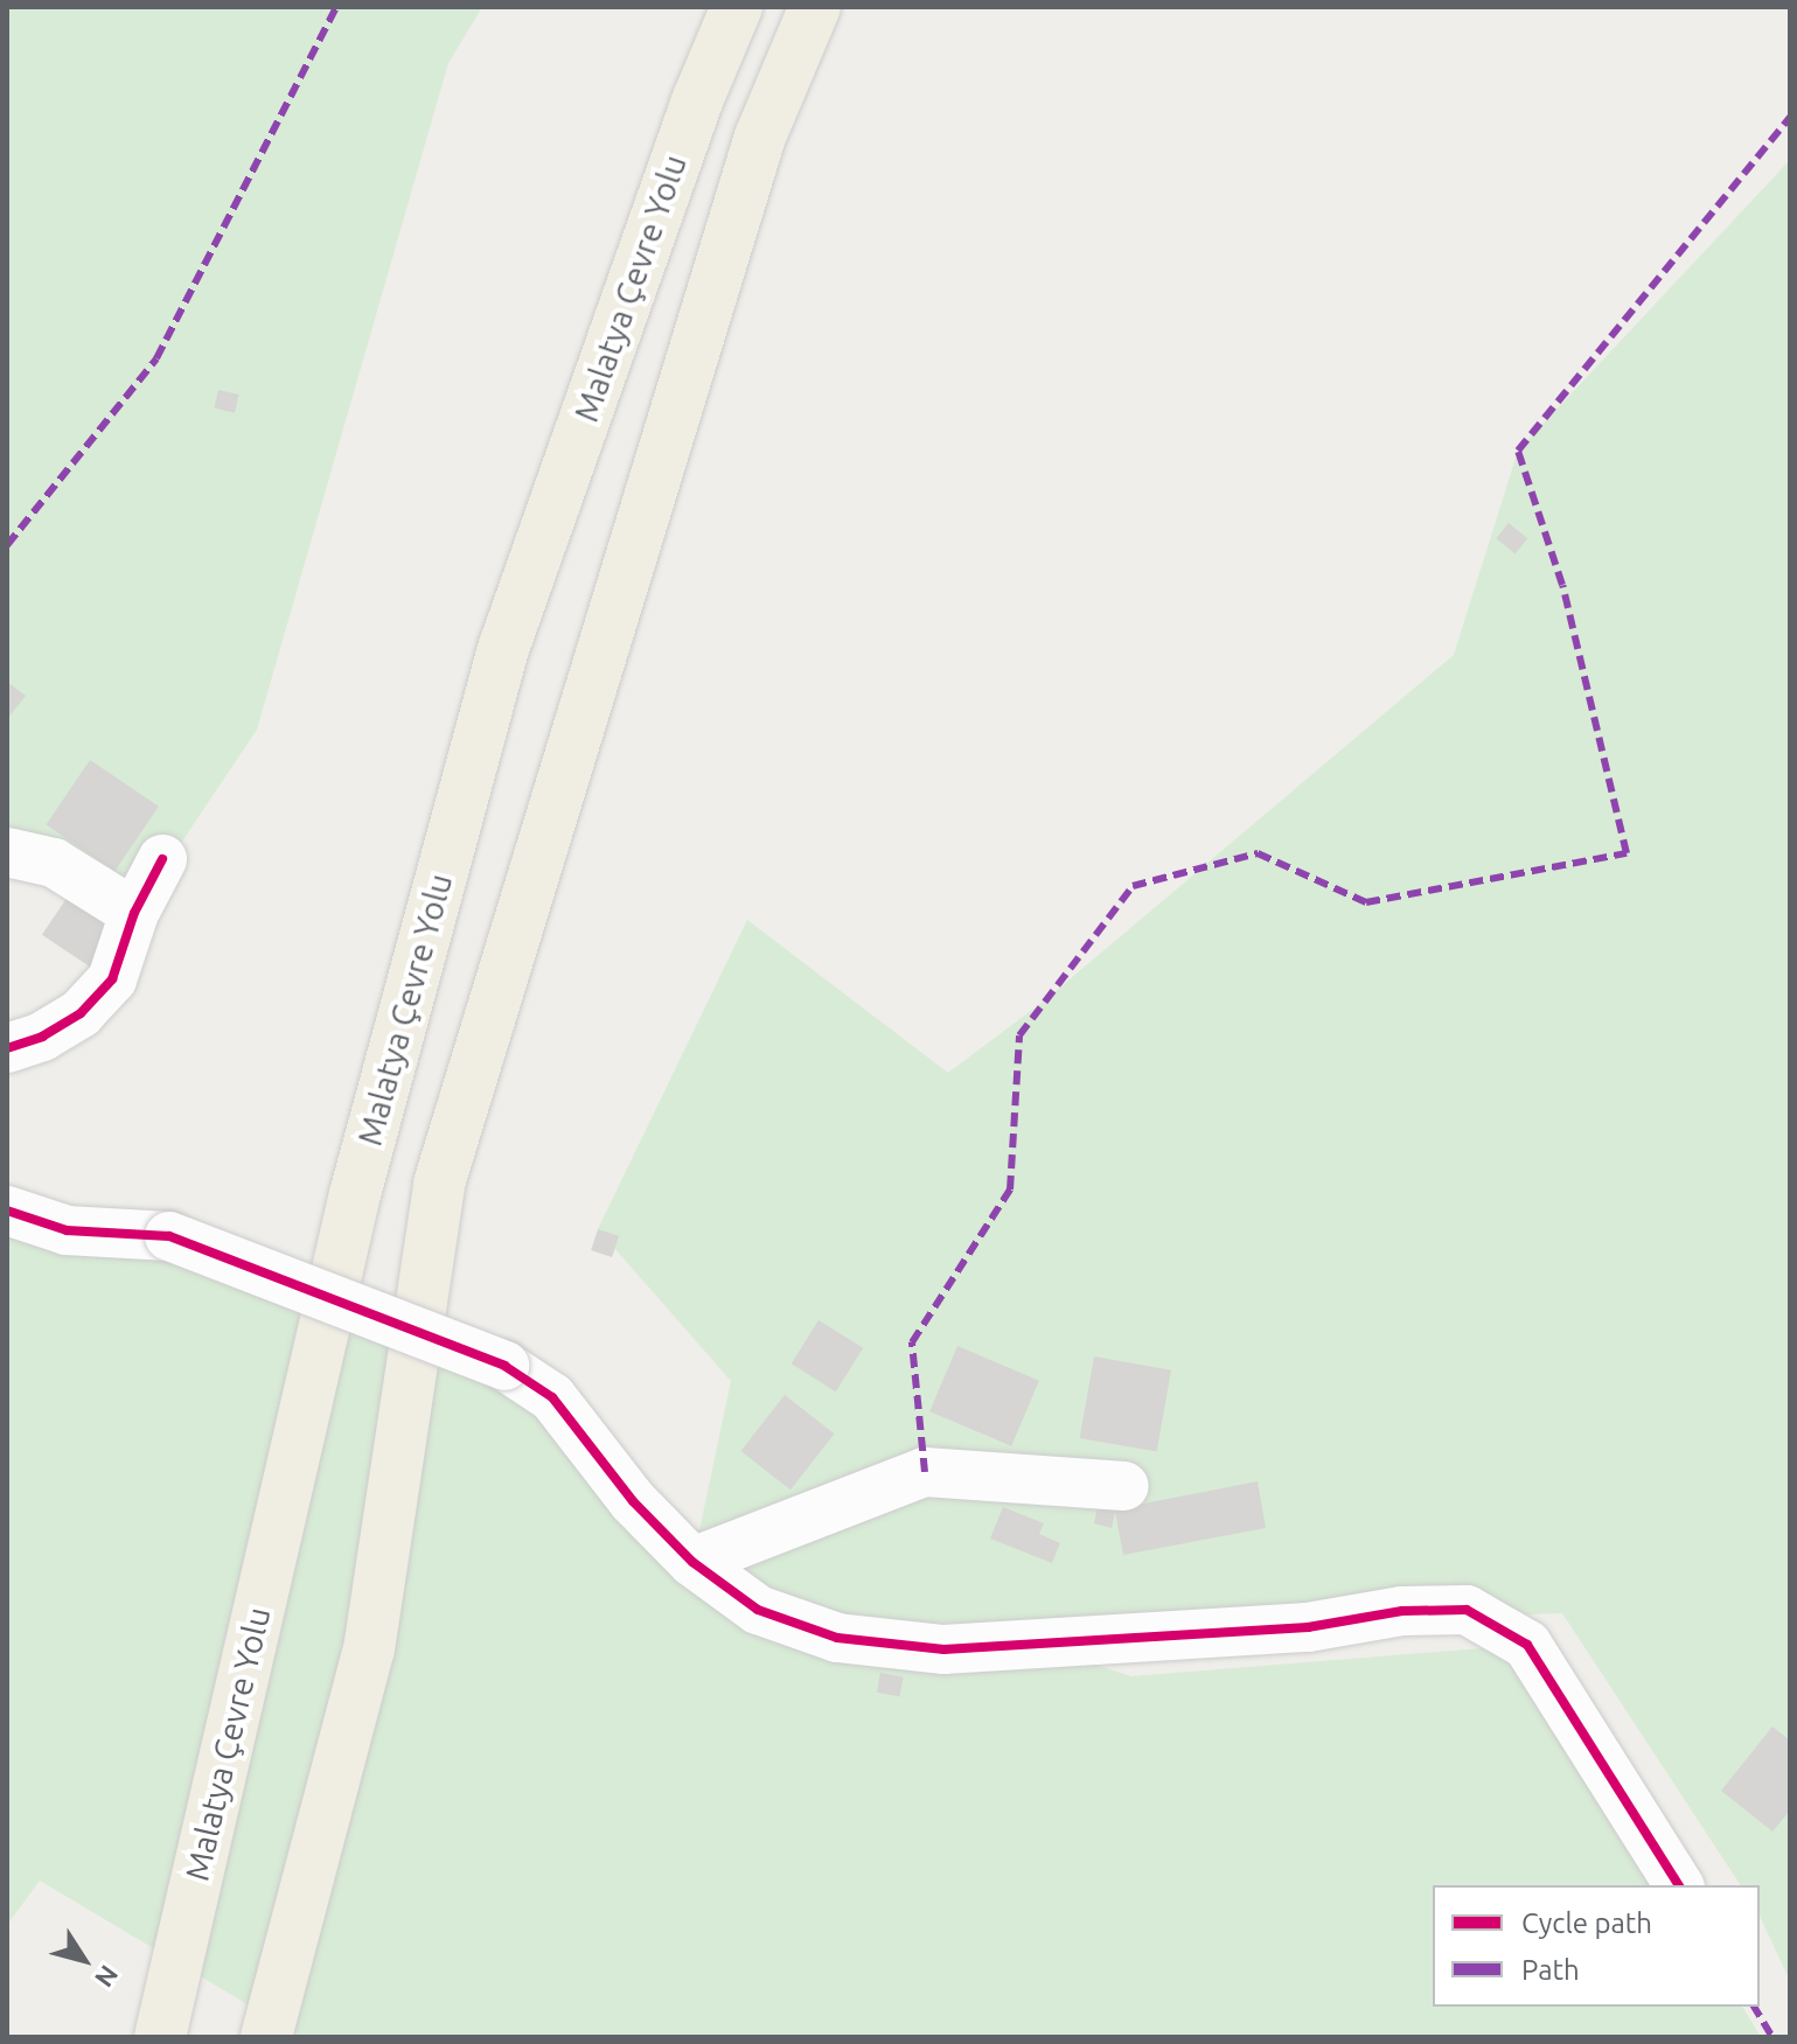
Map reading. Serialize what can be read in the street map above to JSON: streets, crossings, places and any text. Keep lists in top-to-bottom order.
{
  "streets": {
    "highway": ["Malatya Çevre Yolu"]
  },
  "legend": ["Cycle path", "Path"],
  "north": "bottom right"
}
